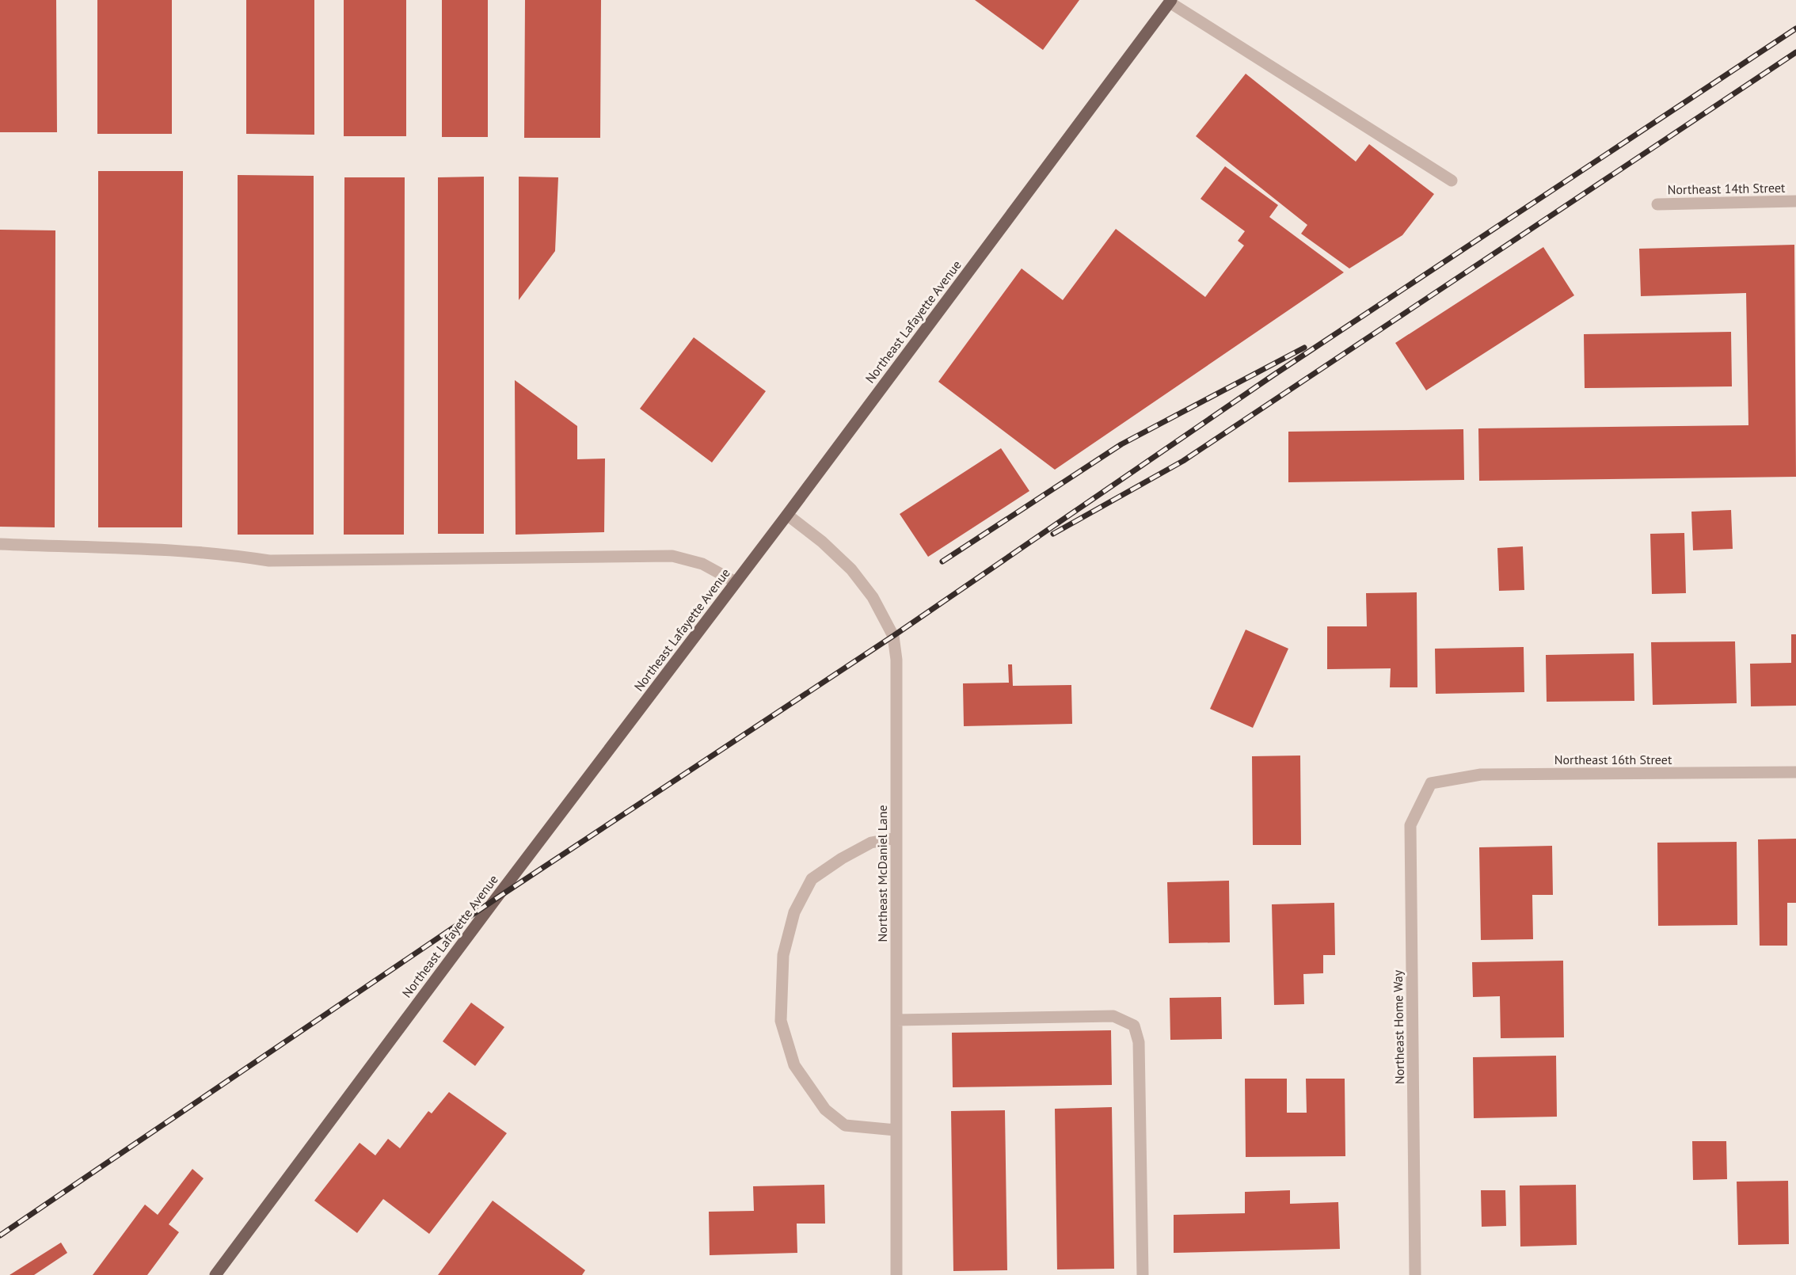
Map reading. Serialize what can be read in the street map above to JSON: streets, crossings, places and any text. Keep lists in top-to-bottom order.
{
  "streets": {
    "main road": ["Northeast Lafayette Avenue"],
    "street": [
      "Northeast 14th Street",
      "Northeast 16th Street",
      "Northeast McDaniel Lane",
      "Northeast Home Way"
    ]
  },
  "crossings": [
    ["Northeast Lafayette Avenue", "Northeast McDaniel Lane"],
    ["Northeast 16th Street", "Northeast Home Way"]
  ]
}
